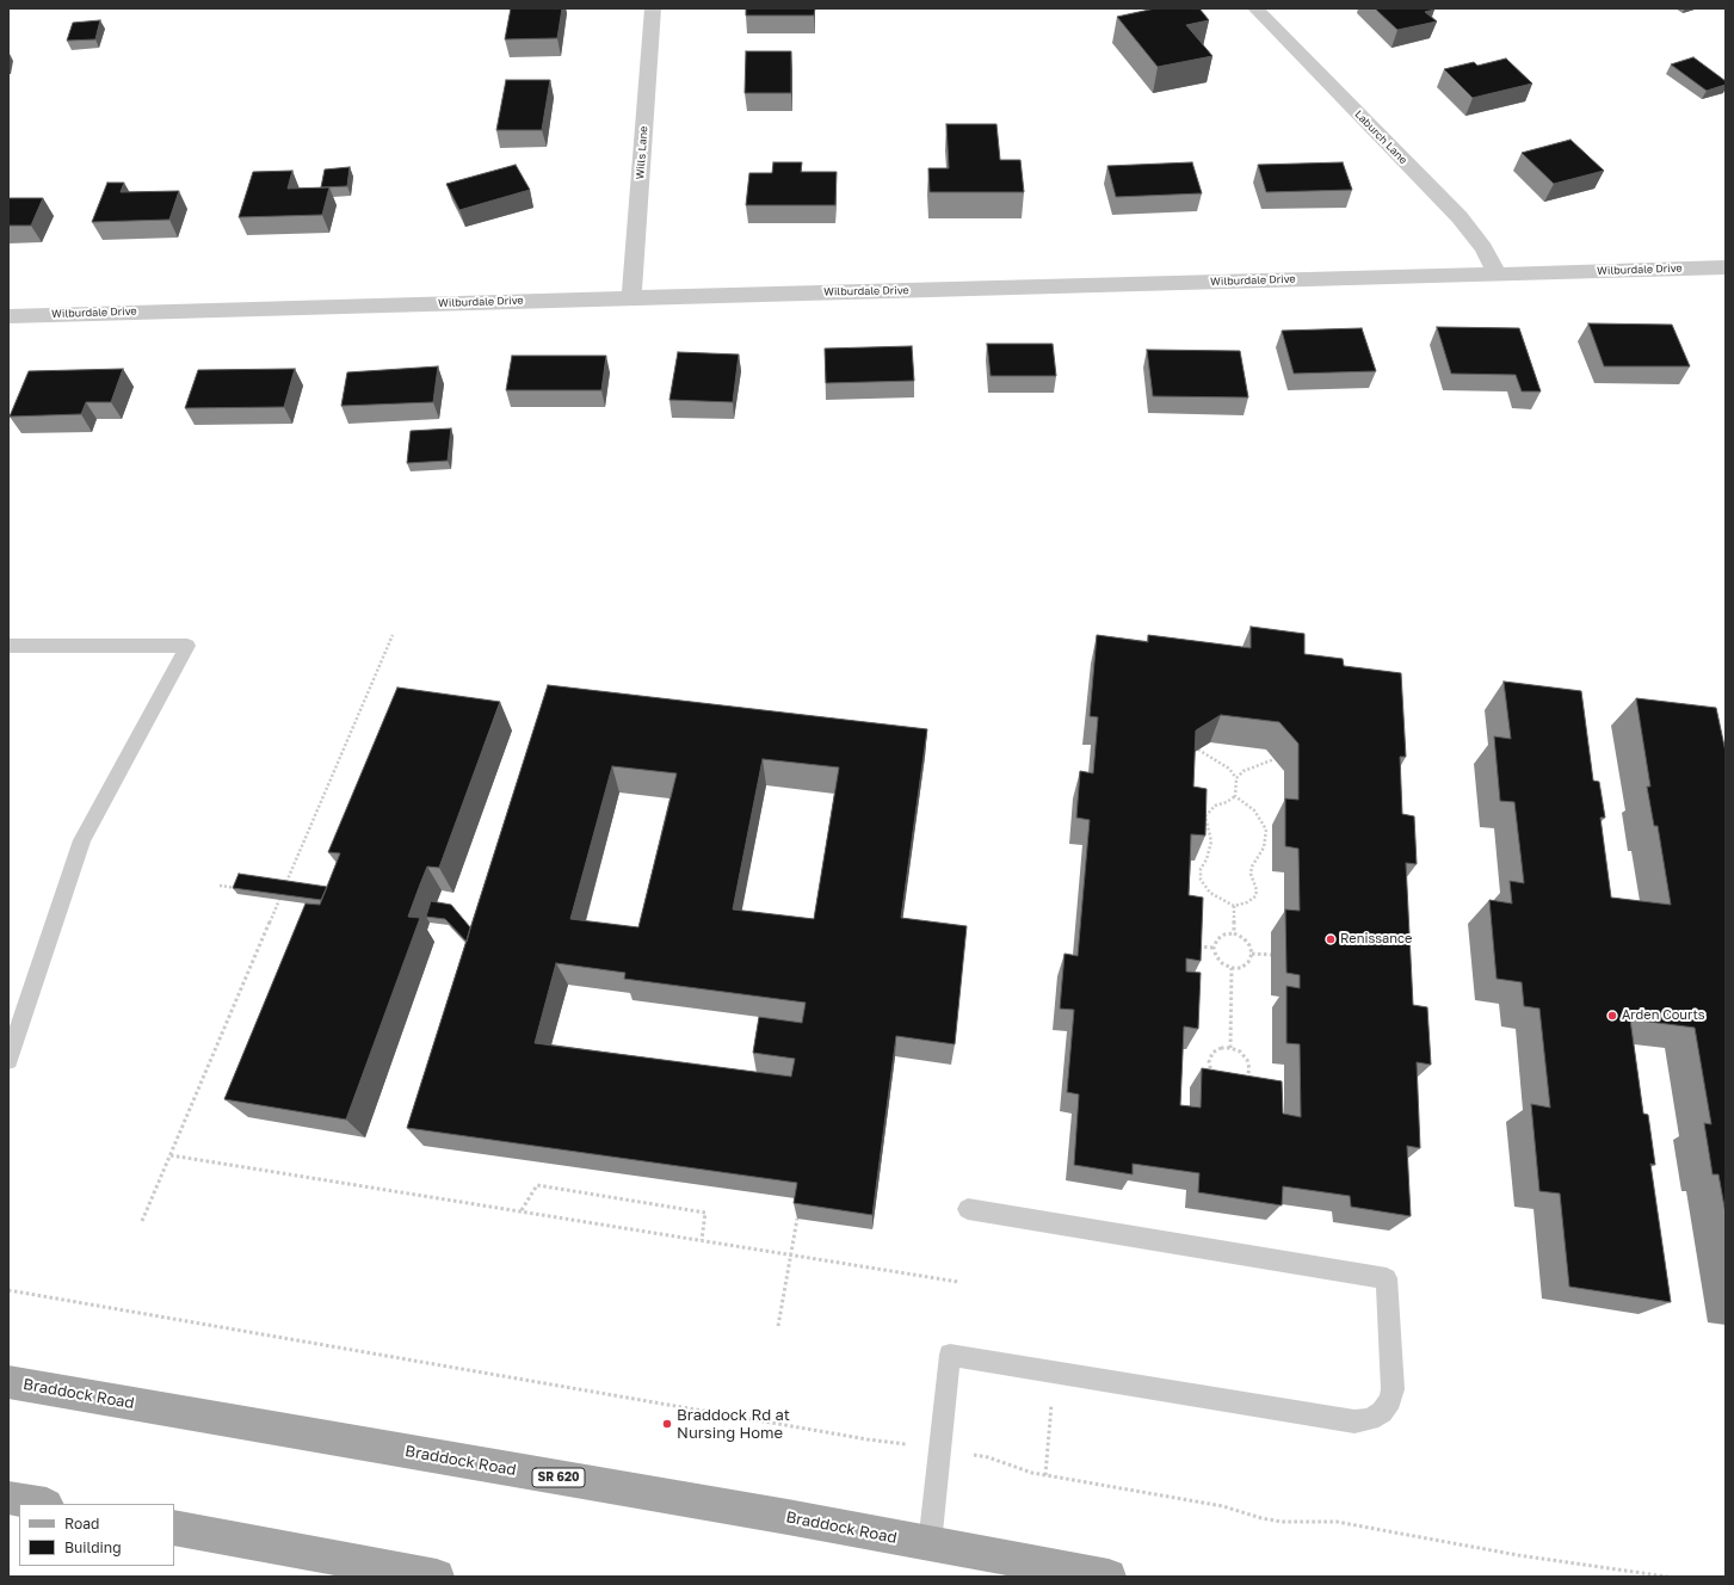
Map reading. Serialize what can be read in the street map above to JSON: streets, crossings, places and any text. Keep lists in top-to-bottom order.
{
  "streets": {
    "main road": ["Braddock Road", "SR 620"],
    "street": ["Laburch Lane", "Wills Lane", "Wilburdale Drive"]
  },
  "crossings": [
    ["Laburch Lane", "Wilburdale Drive"],
    ["Wills Lane", "Wilburdale Drive"]
  ],
  "places": ["Renissance", "Arden Courts", "Braddock Rd at Nursing Home"],
  "legend": ["Road", "Building"]
}
